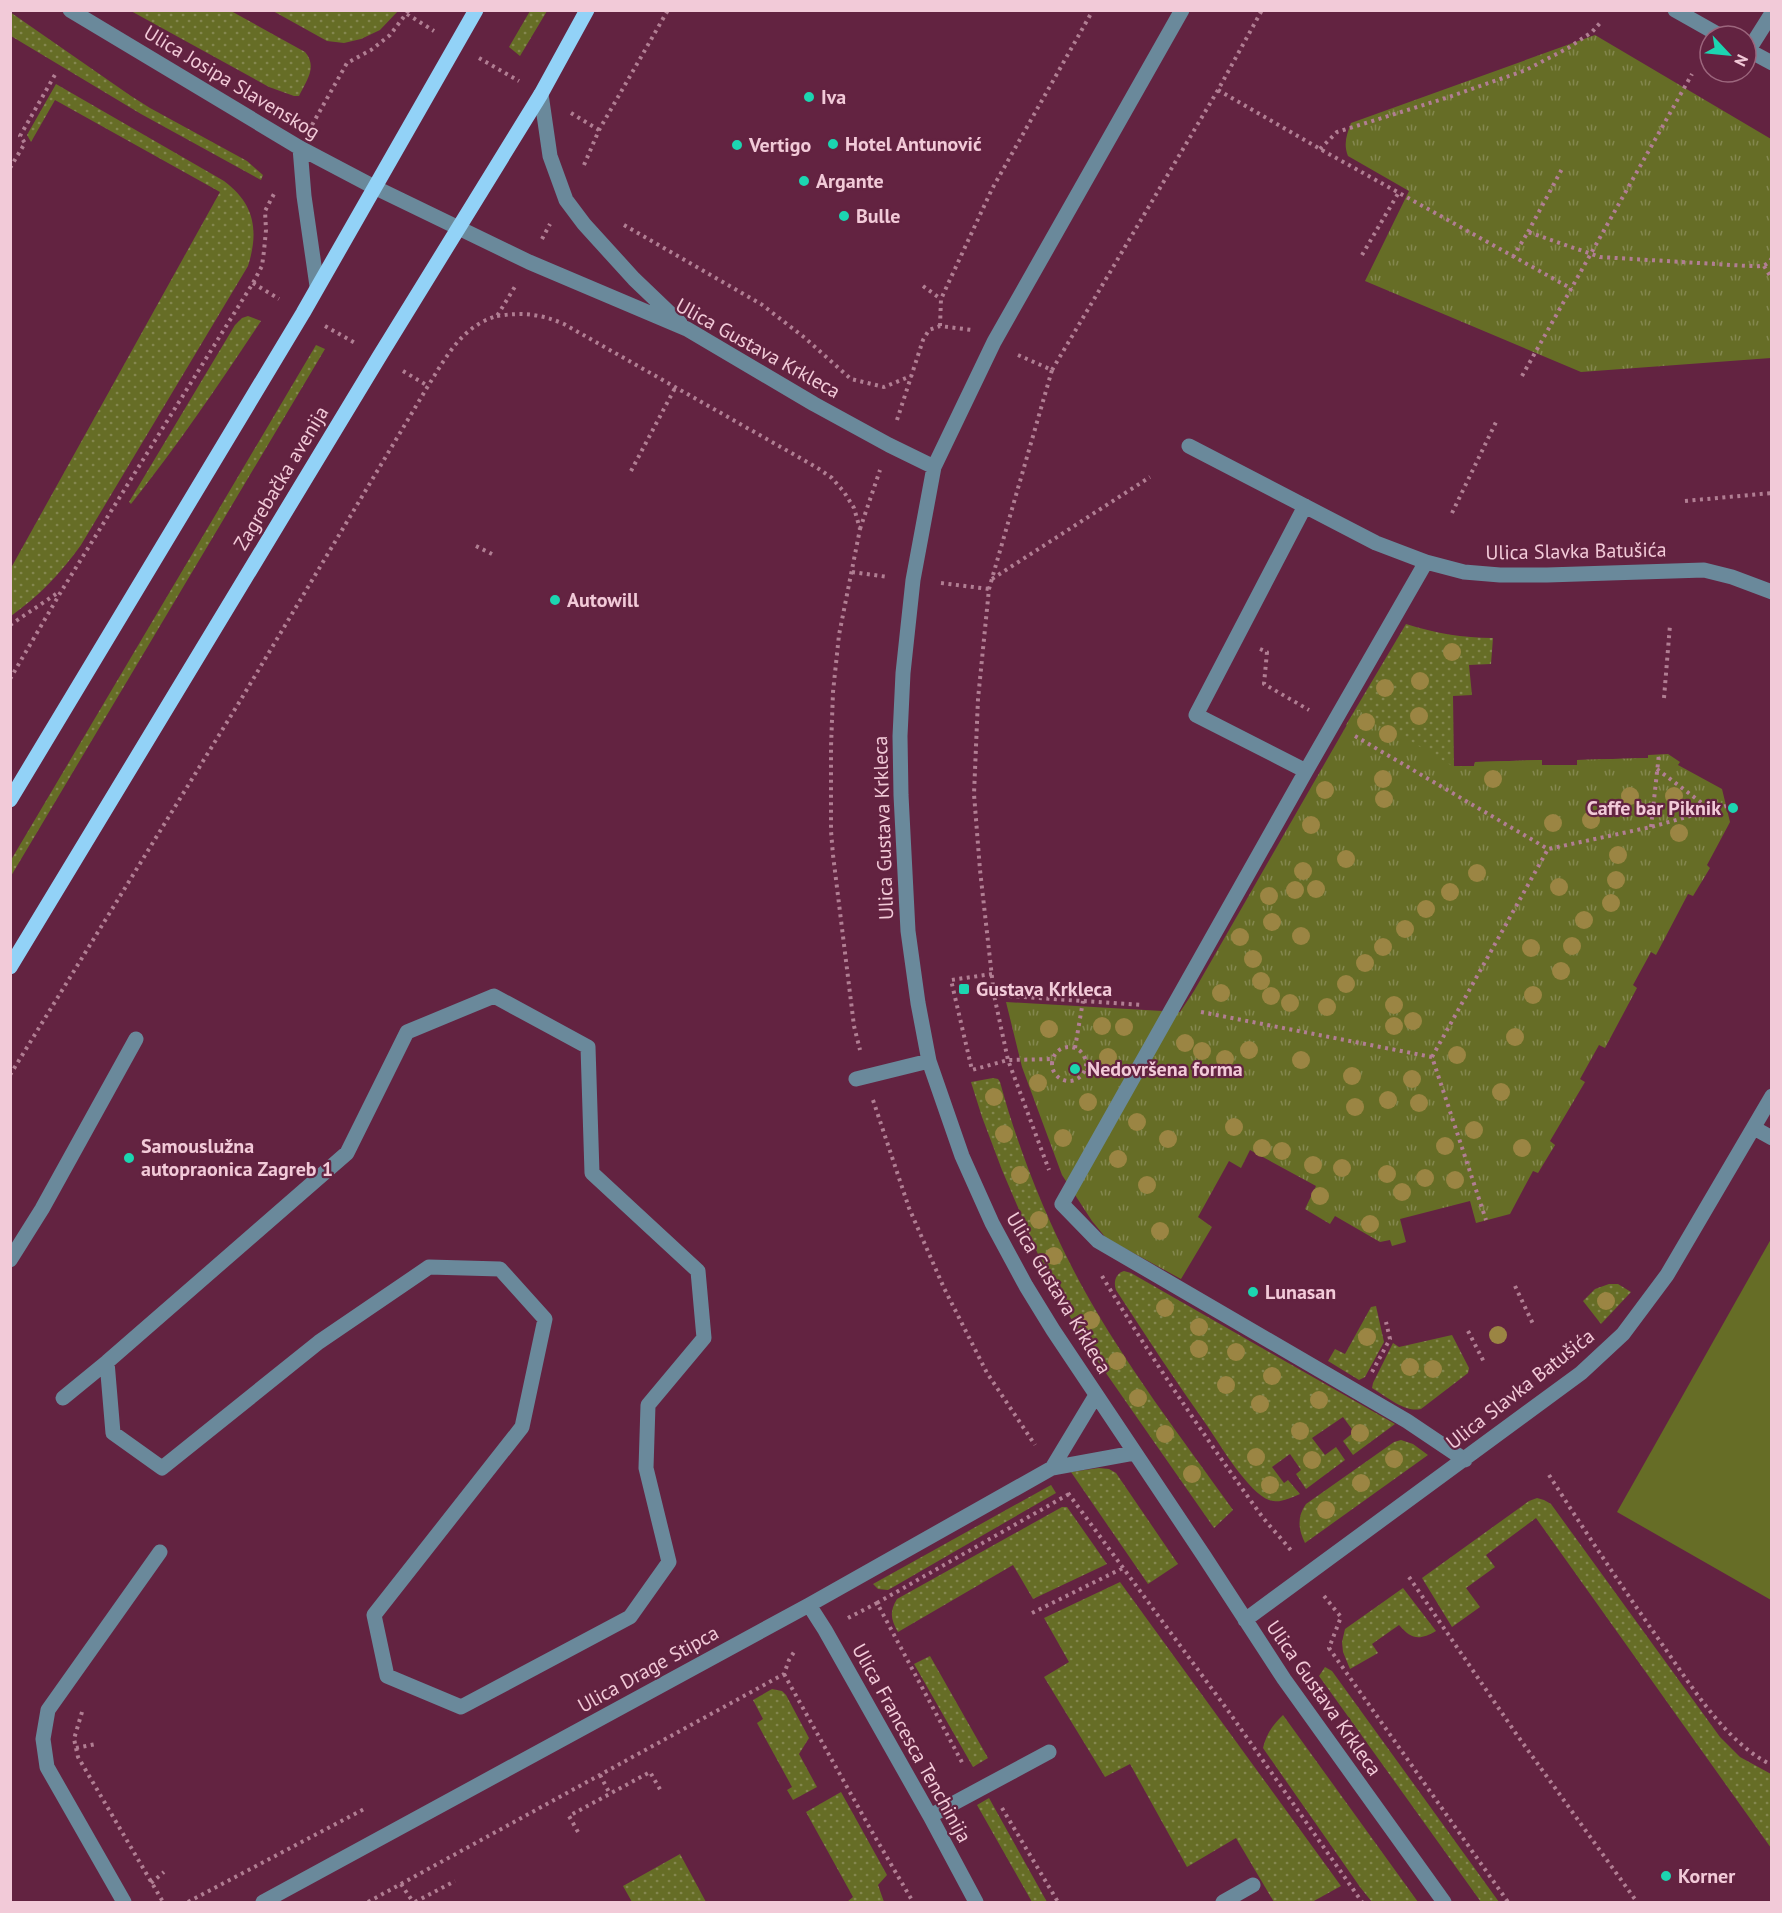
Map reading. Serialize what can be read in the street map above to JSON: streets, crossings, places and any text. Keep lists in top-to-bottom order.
{
  "streets": {
    "main road": ["Zagrebačka avenija"],
    "street": [
      "Ulica Josipa Slavenskog",
      "Ulica Gustava Krkleca",
      "Ulica Slavka Batušića",
      "Ulica Drage Stipca",
      "Ulica Francesca Tenchinija"
    ]
  },
  "crossings": [
    ["Ulica Josipa Slavenskog", "Ulica Gustava Krkleca"],
    ["Ulica Josipa Slavenskog", "Zagrebačka avenija"],
    ["Ulica Gustava Krkleca", "Zagrebačka avenija"],
    ["Ulica Gustava Krkleca", "Ulica Slavka Batušića"],
    ["Ulica Gustava Krkleca", "Ulica Drage Stipca"],
    ["Ulica Drage Stipca", "Ulica Francesca Tenchinija"]
  ],
  "places": {
    "other": [
      "Iva",
      "Hotel Antunović",
      "Vertigo",
      "Argante",
      "Bulle",
      "Autowill",
      "Caffe bar Piknik",
      "Nedovršena forma",
      "Samouslužna autopraonica Zagreb 1",
      "Lunasan",
      "Korner"
    ],
    "transit": ["Gustava Krkleca"]
  },
  "north": "bottom right"
}
